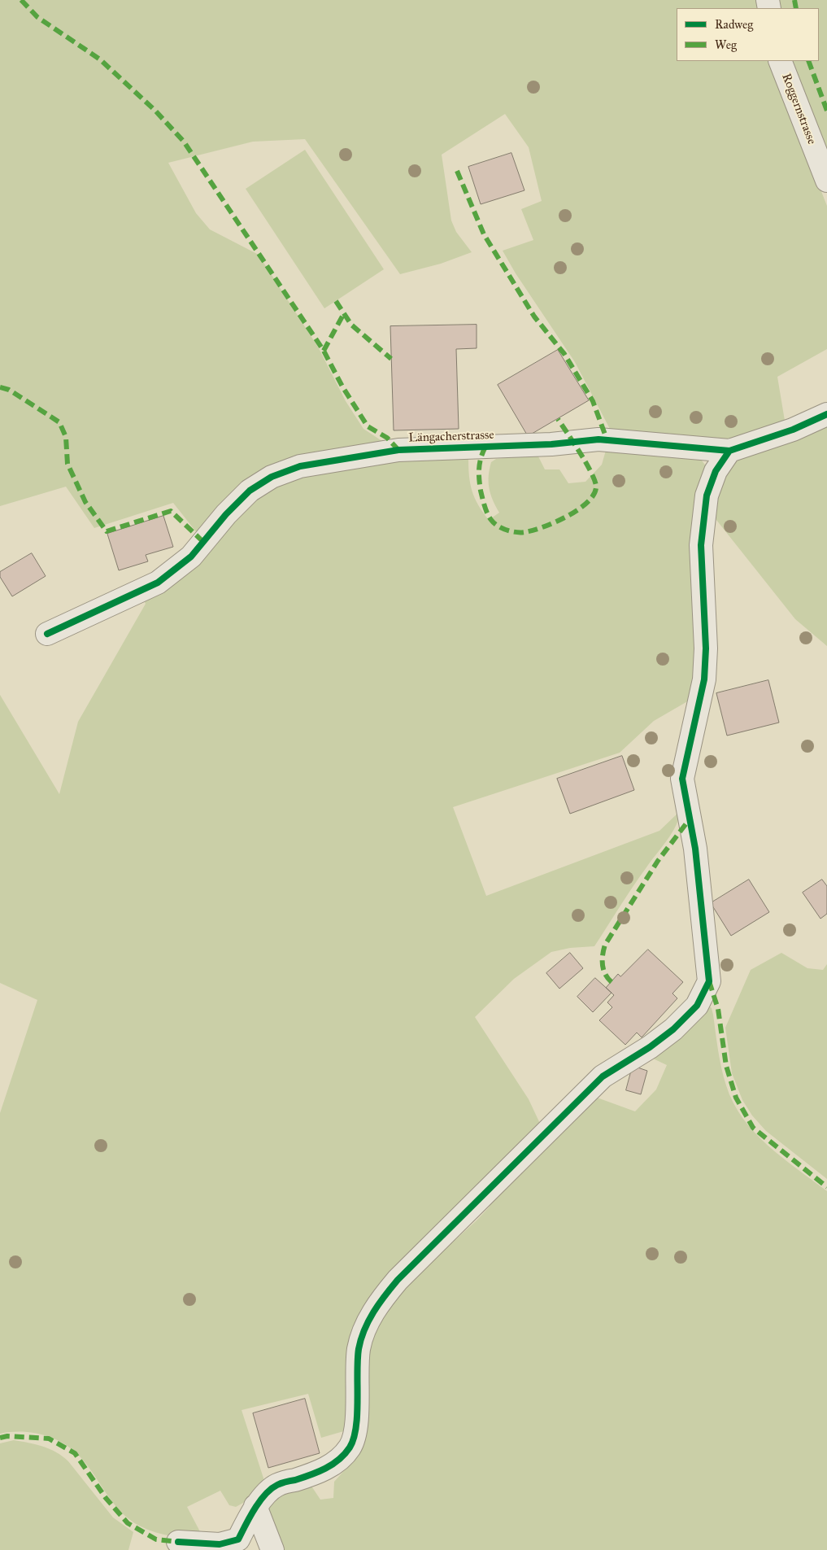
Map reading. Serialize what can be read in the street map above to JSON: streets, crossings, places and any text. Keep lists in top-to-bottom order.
{
  "streets": {
    "street": ["Roggernstrasse", "Längacherstrasse"]
  },
  "legend": ["Radweg", "Weg"]
}
